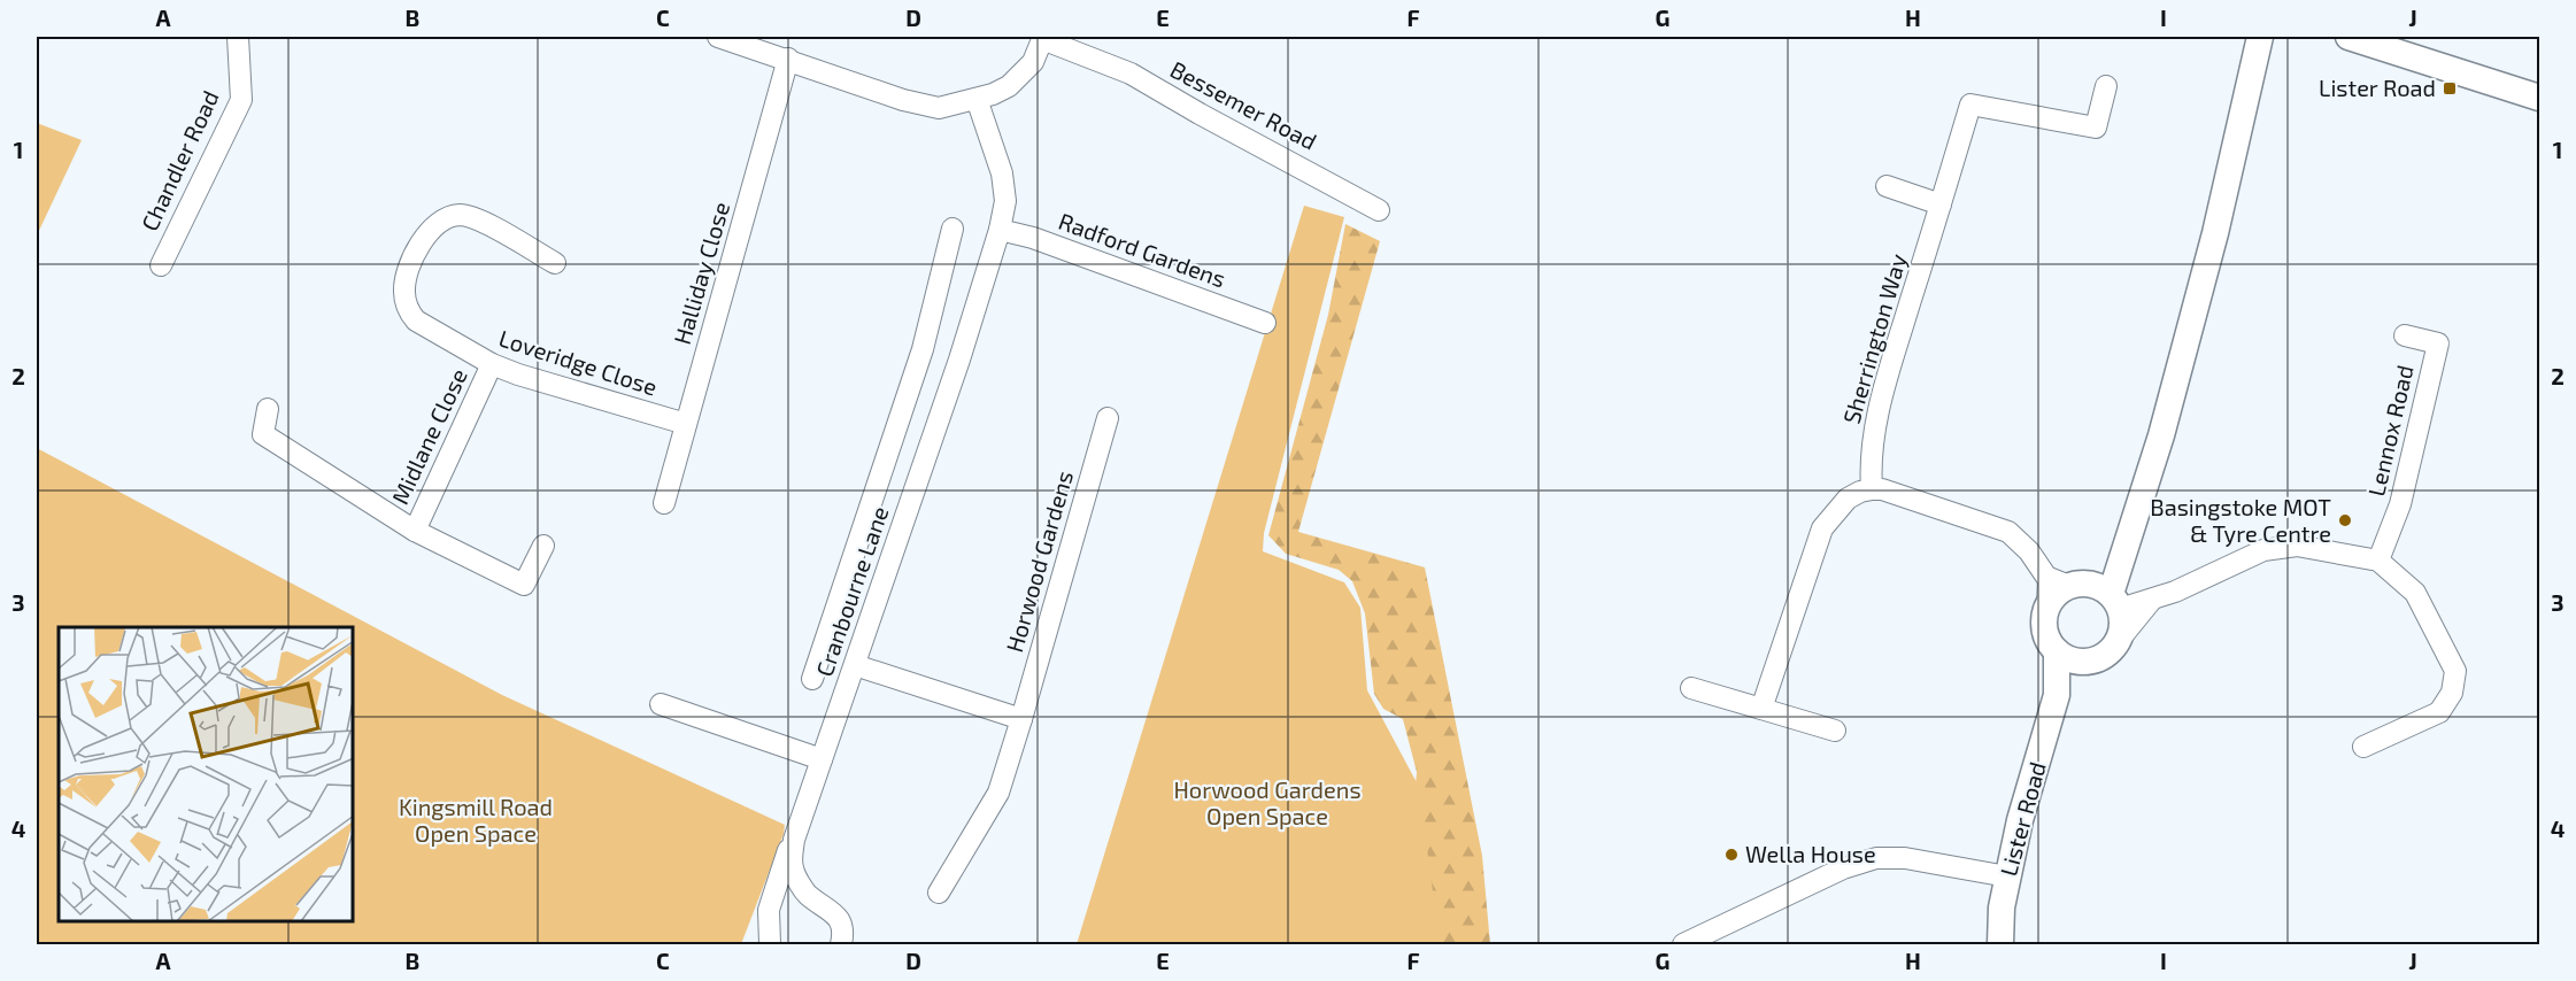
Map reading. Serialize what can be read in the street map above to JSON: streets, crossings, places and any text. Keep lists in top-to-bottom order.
{
  "streets": {
    "street": [
      "Bessemer Road",
      "Chandler Road",
      "Radford Gardens",
      "Halliday Close",
      "Sherrington Way",
      "Loveridge Close",
      "Lennox Road",
      "Midlane Close",
      "Horwood Gardens",
      "Cranbourne Lane",
      "Lister Road"
    ]
  },
  "crossings": [
    ["Radford Gardens", "Cranbourne Lane"],
    ["Halliday Close", "Loveridge Close"],
    ["Loveridge Close", "Midlane Close"]
  ],
  "parks": ["Horwood Gardens Open Space", "Kingsmill Road Open Space"],
  "places": {
    "transit": ["Lister Road"],
    "other": ["Basingstoke MOT & Tyre Centre", "Wella House"]
  },
  "grid": {
    "columns": [
      "A",
      "B",
      "C",
      "D",
      "E",
      "F",
      "G",
      "H",
      "I",
      "J"
    ],
    "rows": [
      "1",
      "2",
      "3",
      "4"
    ]
  }
}
